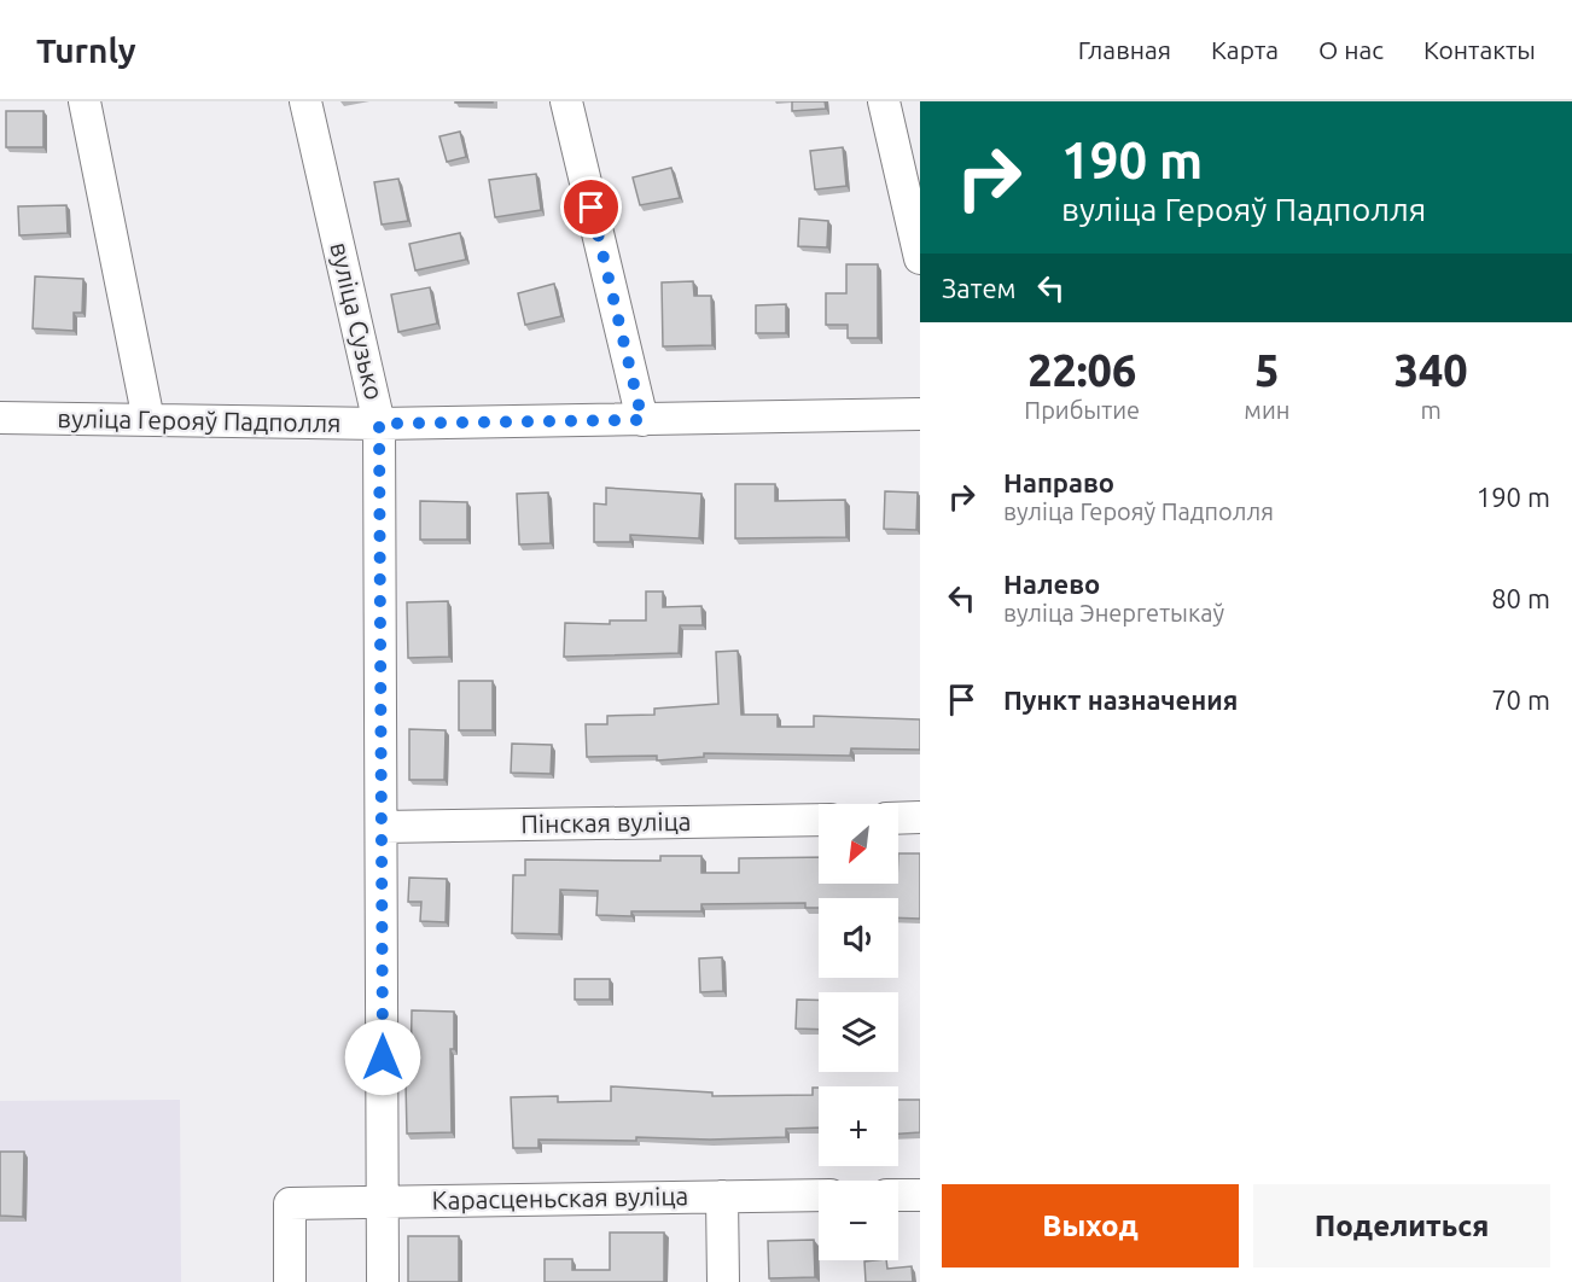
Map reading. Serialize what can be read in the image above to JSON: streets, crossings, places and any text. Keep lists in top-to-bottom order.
{
  "streets": {
    "street": [
      "вуліца Сузько",
      "вуліца Герояў Падполля",
      "Пінская вуліца",
      "Карасценьская вуліца"
    ]
  },
  "crossings": [
    ["вуліца Сузько", "вуліца Герояў Падполля"],
    ["вуліца Сузько", "Пінская вуліца"],
    ["вуліца Сузько", "Карасценьская вуліца"]
  ],
  "north": "bottom left",
  "page": {
    "header": "Turnly",
    "nav": [
      "Главная",
      "Карта",
      "О нас",
      "Контакты"
    ],
    "turn": ["190 m", "вуліца Герояў Падполля"],
    "then": "Затем",
    "eta": [
      "22:06",
      "Прибытие",
      "5",
      "мин",
      "340",
      "m"
    ],
    "list": [
      {
        "name": "Направо",
        "note": "вуліца Герояў Падполля",
        "value": "190 m"
      },
      {
        "name": "Налево",
        "note": "вуліца Энергетыкаў",
        "value": "80 m"
      },
      {
        "name": "Пункт назначения",
        "value": "70 m"
      }
    ],
    "map_buttons": ["+", "−"],
    "buttons": ["Выход", "Поделиться"]
  }
}
